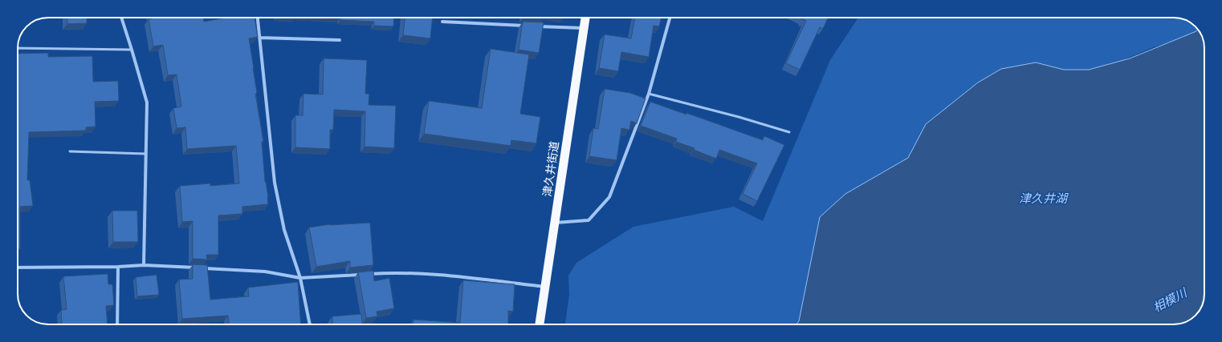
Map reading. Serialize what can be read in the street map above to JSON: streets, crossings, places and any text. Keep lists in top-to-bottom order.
{
  "streets": {
    "highway": ["津久井街道"]
  },
  "water": ["津久井湖", "相模川"]
}
